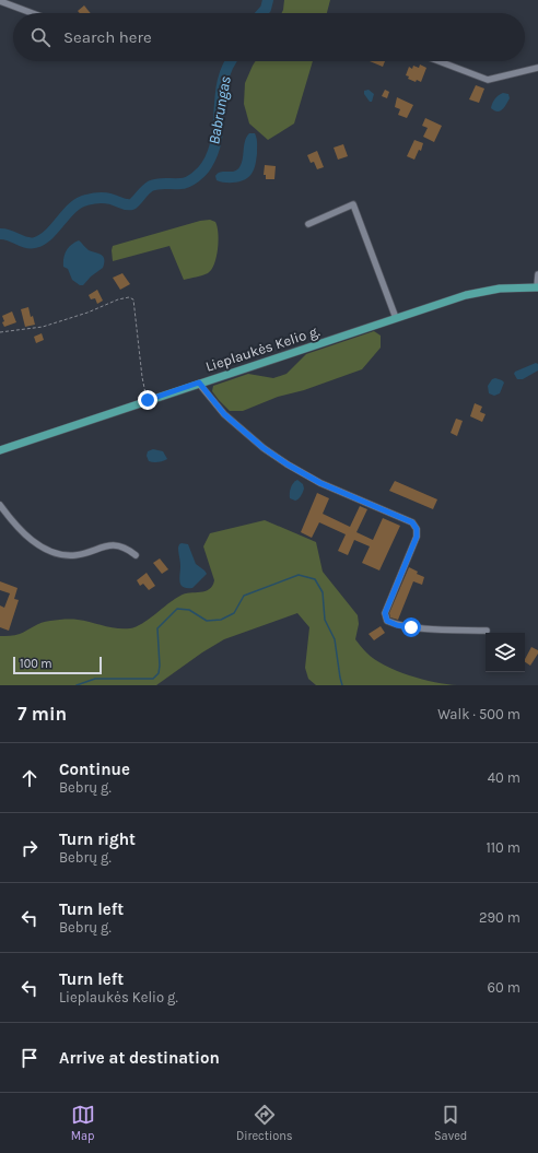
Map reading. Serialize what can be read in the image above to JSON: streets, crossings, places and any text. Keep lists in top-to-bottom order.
{
  "streets": {
    "main road": ["Lieplaukės Kelio g."]
  },
  "water": ["Babrungas"],
  "scale_bar": "100 m",
  "page": {
    "search": "Search here",
    "scale": "100 m",
    "heading": ["7 min", "Walk · 500 m"],
    "list": [
      ["Continue", "Bebrų g.", "40 m"],
      ["Turn right", "Bebrų g.", "110 m"],
      ["Turn left", "Bebrų g.", "290 m"],
      ["Turn left", "Lieplaukės Kelio g.", "60 m"],
      "Arrive at destination"
    ],
    "nav": ["Map", "Directions", "Saved"]
  }
}
